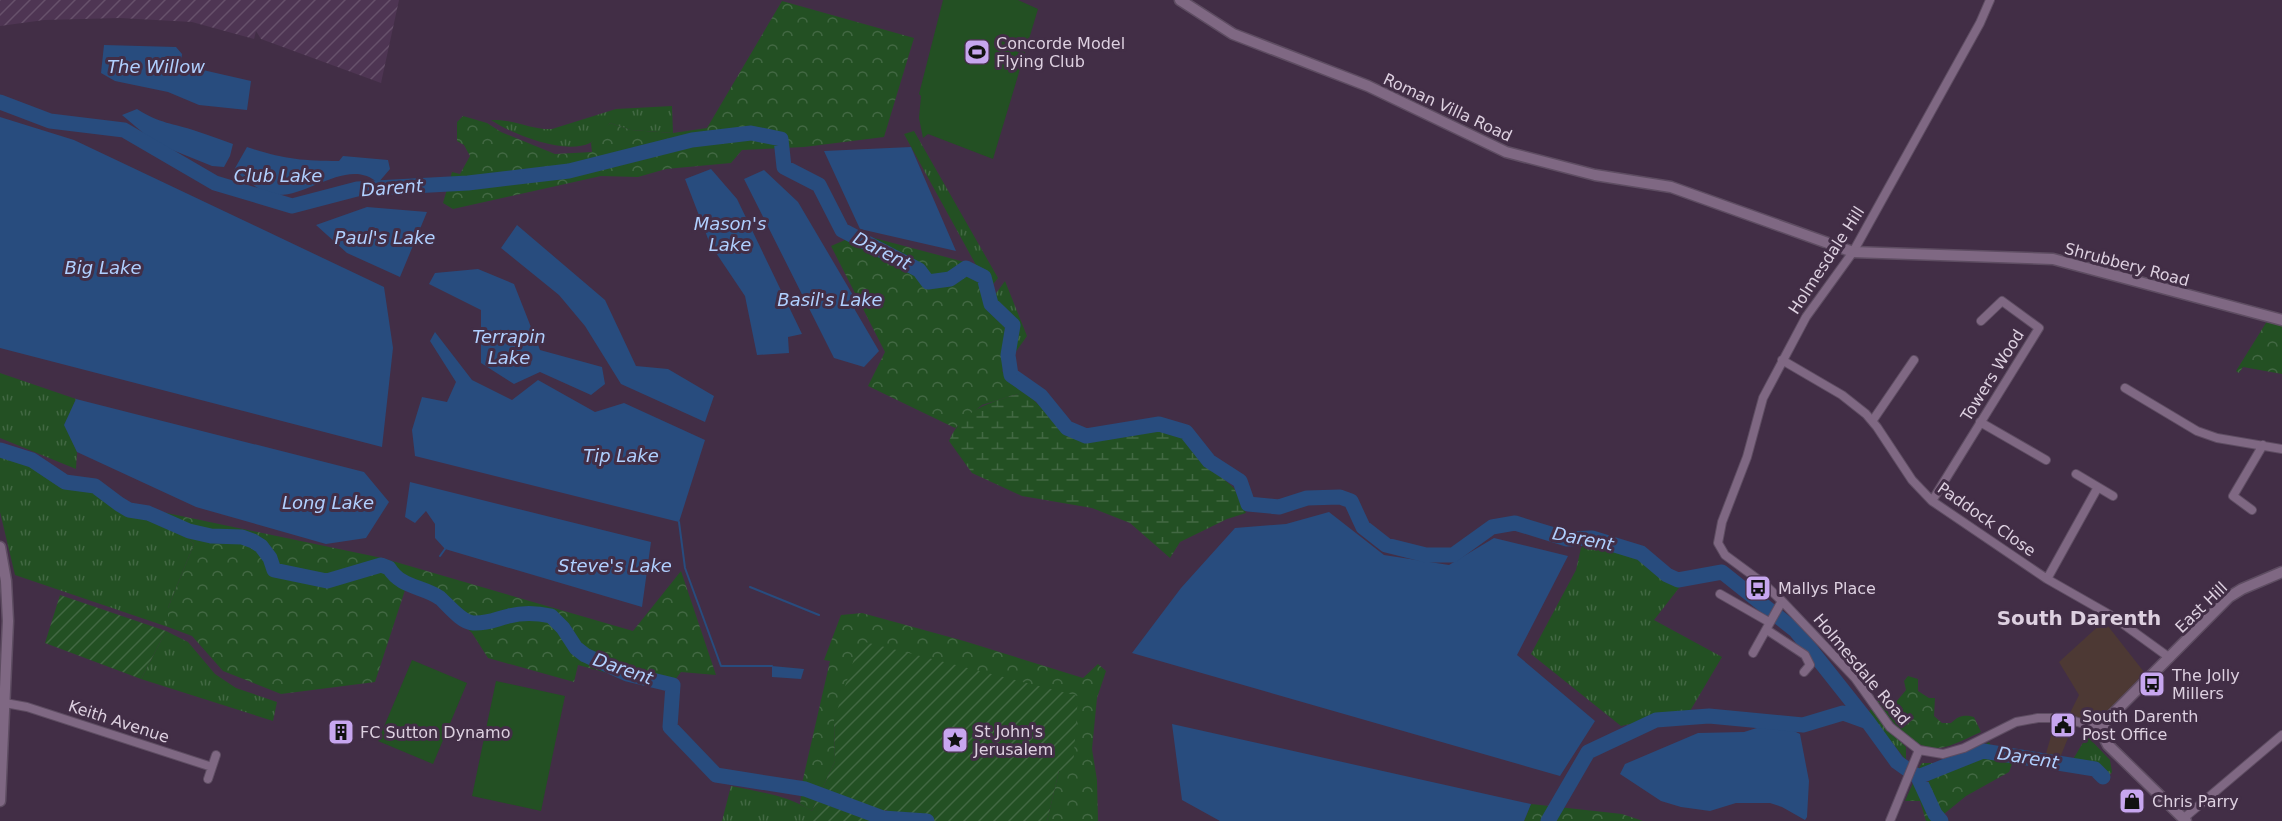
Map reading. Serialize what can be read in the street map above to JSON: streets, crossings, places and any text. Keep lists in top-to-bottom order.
{
  "streets": {
    "street": [
      "Roman Villa Road",
      "Holmesdale Hill",
      "Shrubbery Road",
      "Towers Wood",
      "Paddock Close",
      "East Hill",
      "Holmesdale Road",
      "Keith Avenue"
    ]
  },
  "crossings": [
    ["Roman Villa Road", "Holmesdale Hill"],
    ["Roman Villa Road", "Shrubbery Road"],
    ["Holmesdale Hill", "Shrubbery Road"],
    ["Holmesdale Hill", "Paddock Close"],
    ["Holmesdale Hill", "Holmesdale Road"],
    ["Towers Wood", "Paddock Close"],
    ["Paddock Close", "East Hill"]
  ],
  "districts": ["South Darenth"],
  "water": [
    "The Willow",
    "Club Lake",
    "Darent",
    "Mason's Lake",
    "Paul's Lake",
    "Big Lake",
    "Basil's Lake",
    "Terrapin Lake",
    "Tip Lake",
    "Long Lake",
    "Steve's Lake"
  ],
  "places": {
    "sports": ["Concorde Model Flying Club"],
    "bus stop": ["Mallys Place", "The Jolly Millers"],
    "public building": ["South Darenth Post Office"],
    "building": ["FC Sutton Dynamo"],
    "place": ["St John's Jerusalem"],
    "shop": ["Chris Parry"]
  }
}
